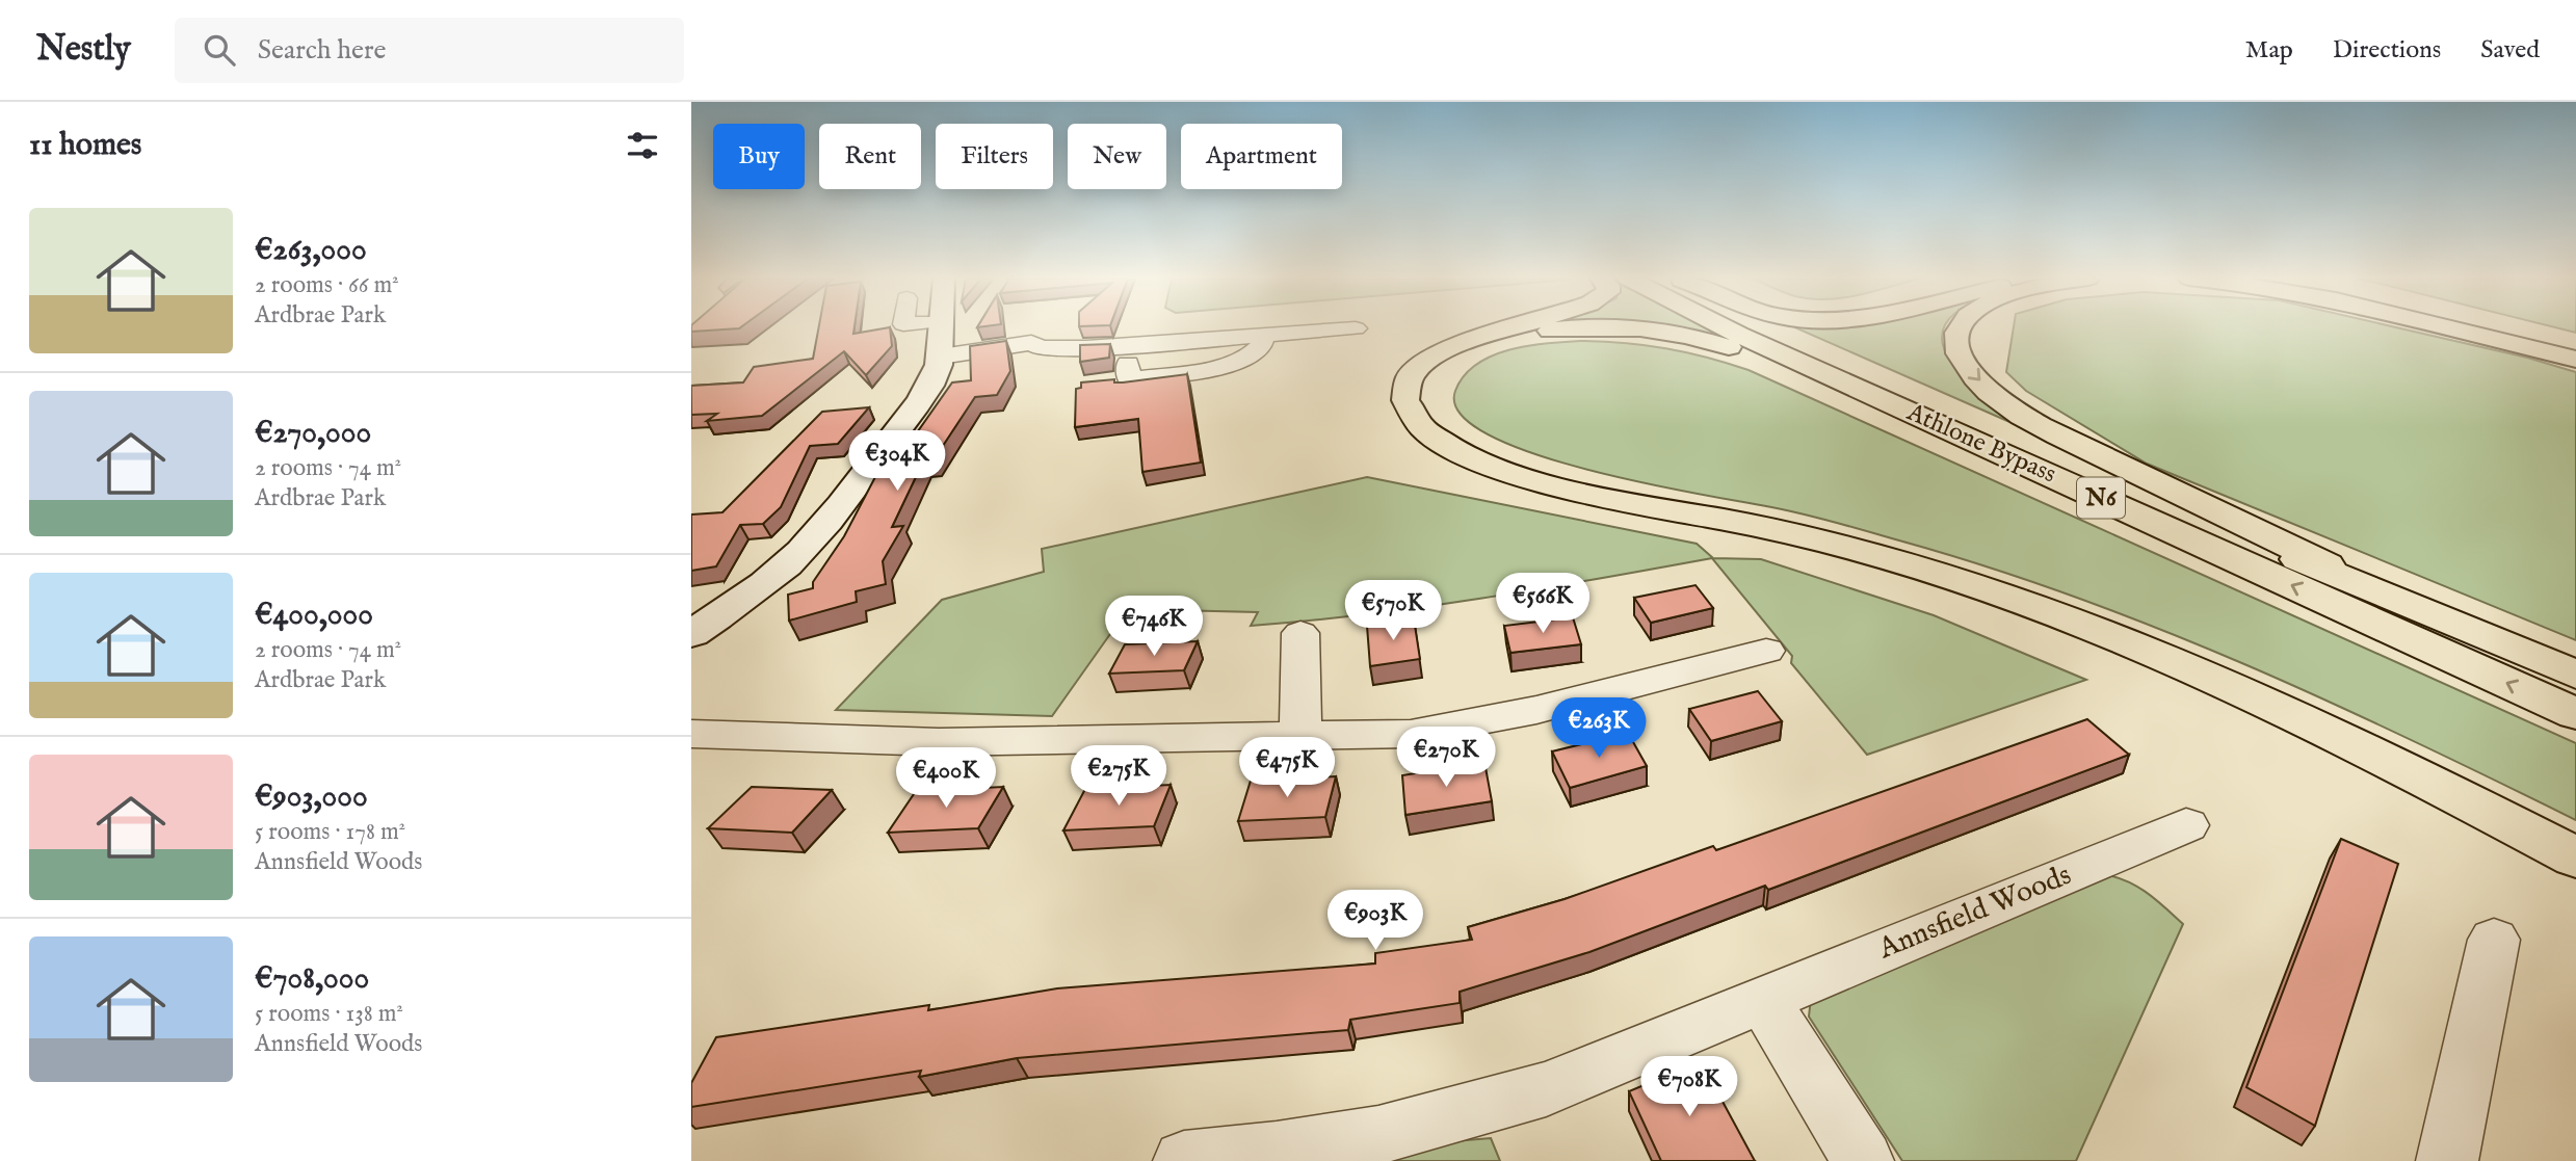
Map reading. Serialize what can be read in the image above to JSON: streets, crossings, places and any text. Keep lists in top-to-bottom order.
{
  "streets": {
    "highway": ["Athlone Bypass", "N6"],
    "street": ["Annsfield Woods"]
  },
  "page": {
    "header": "Nestly",
    "search": "Search here",
    "nav": ["Map", "Directions", "Saved"],
    "heading": "11 homes",
    "chip": [
      "Buy",
      "Rent",
      "Filters",
      "New",
      "Apartment"
    ],
    "list": [
      {
        "name": "€263,000",
        "note": "2 rooms · 66 m² · Ardbrae Park"
      },
      {
        "name": "€270,000",
        "note": "2 rooms · 74 m² · Ardbrae Park"
      },
      {
        "name": "€400,000",
        "note": "2 rooms · 74 m² · Ardbrae Park"
      },
      {
        "name": "€903,000",
        "note": "5 rooms · 178 m² · Annsfield Woods"
      },
      {
        "name": "€708,000",
        "note": "5 rooms · 138 m² · Annsfield Woods"
      }
    ],
    "price": [
      "€304K",
      "€566K",
      "€570K",
      "€746K",
      "€263K",
      "€270K",
      "€475K",
      "€275K",
      "€400K",
      "€903K",
      "€708K"
    ]
  }
}
